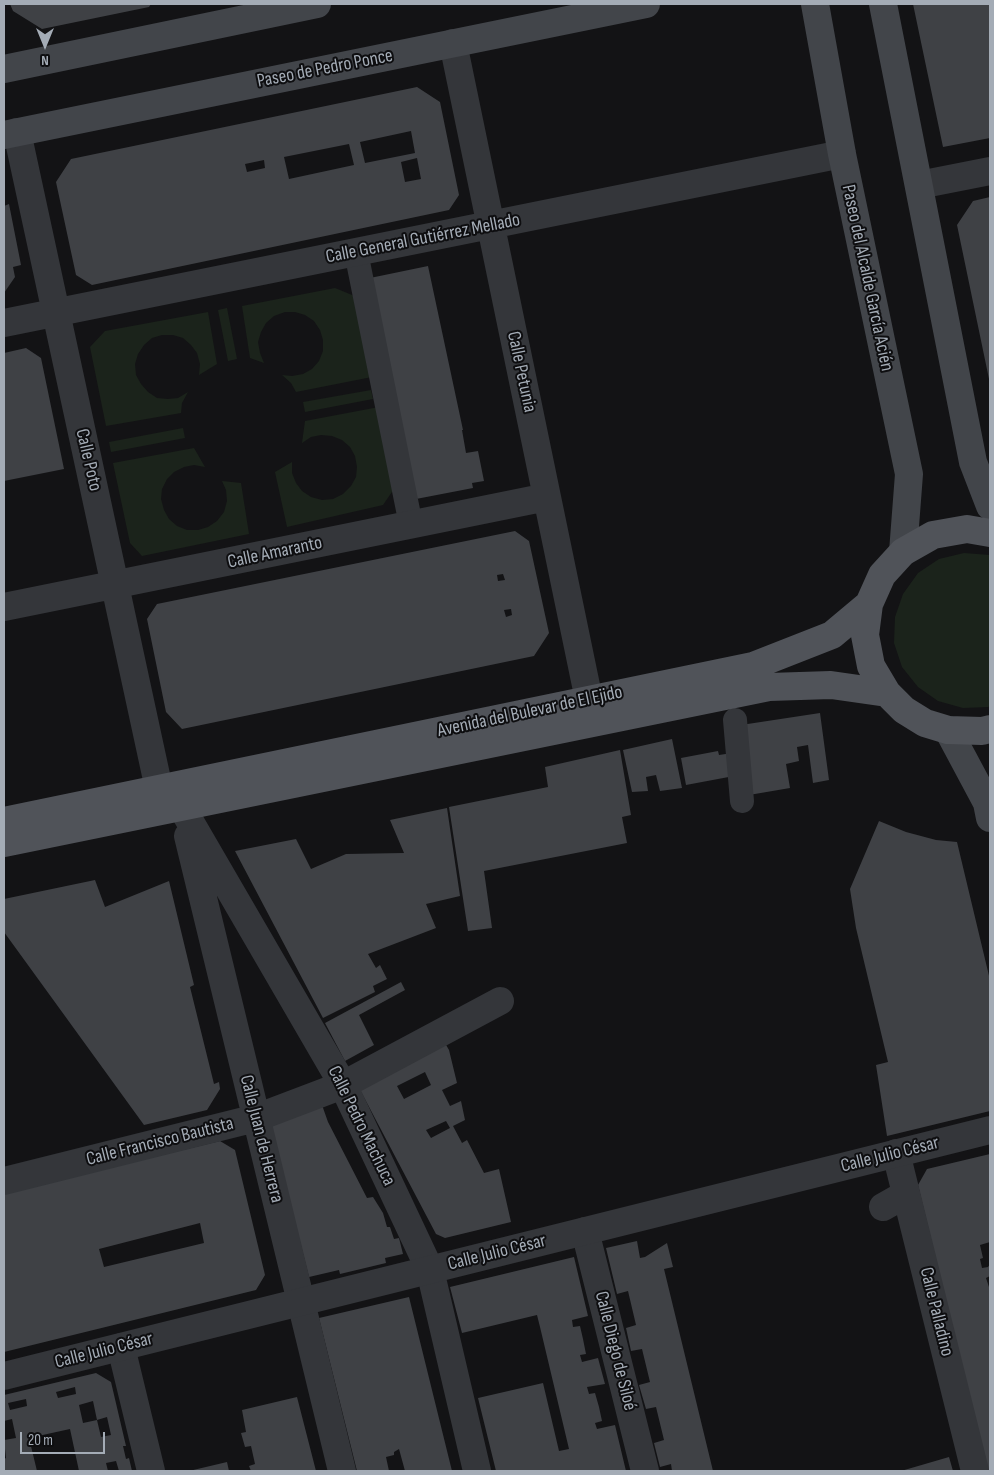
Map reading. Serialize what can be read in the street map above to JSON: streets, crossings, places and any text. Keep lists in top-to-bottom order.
{
  "streets": {
    "main road": ["Paseo de Pedro Ponce", "Paseo del Alcalde García Acién", "Avenida del Bulevar de El Ejido"],
    "street": [
      "Calle General Gutiérrez Mellado",
      "Calle Petunia",
      "Calle Poto",
      "Calle Amaranto",
      "Calle Pedro Machuca",
      "Calle Juan de Herrera",
      "Calle Francisco Bautista",
      "Calle Julio César",
      "Calle Palladino",
      "Calle Diego de Siloé"
    ]
  },
  "crossings": [
    ["Paseo de Pedro Ponce", "Calle Petunia"],
    ["Paseo de Pedro Ponce", "Calle Poto"],
    ["Calle General Gutiérrez Mellado", "Paseo del Alcalde García Acién"],
    ["Calle General Gutiérrez Mellado", "Calle Petunia"],
    ["Calle General Gutiérrez Mellado", "Calle Poto"],
    ["Calle Petunia", "Calle Amaranto"],
    ["Calle Petunia", "Avenida del Bulevar de El Ejido"],
    ["Calle Poto", "Calle Amaranto"],
    ["Calle Poto", "Avenida del Bulevar de El Ejido"],
    ["Calle Poto", "Calle Pedro Machuca"],
    ["Calle Poto", "Calle Juan de Herrera"],
    ["Avenida del Bulevar de El Ejido", "Calle Pedro Machuca"],
    ["Avenida del Bulevar de El Ejido", "Calle Juan de Herrera"],
    ["Calle Pedro Machuca", "Calle Juan de Herrera"],
    ["Calle Pedro Machuca", "Calle Francisco Bautista"],
    ["Calle Pedro Machuca", "Calle Julio César"],
    ["Calle Juan de Herrera", "Calle Francisco Bautista"],
    ["Calle Juan de Herrera", "Calle Julio César"],
    ["Calle Julio César", "Calle Palladino"],
    ["Calle Julio César", "Calle Diego de Siloé"]
  ],
  "scale_bar": "20 m",
  "north": "bottom"
}
